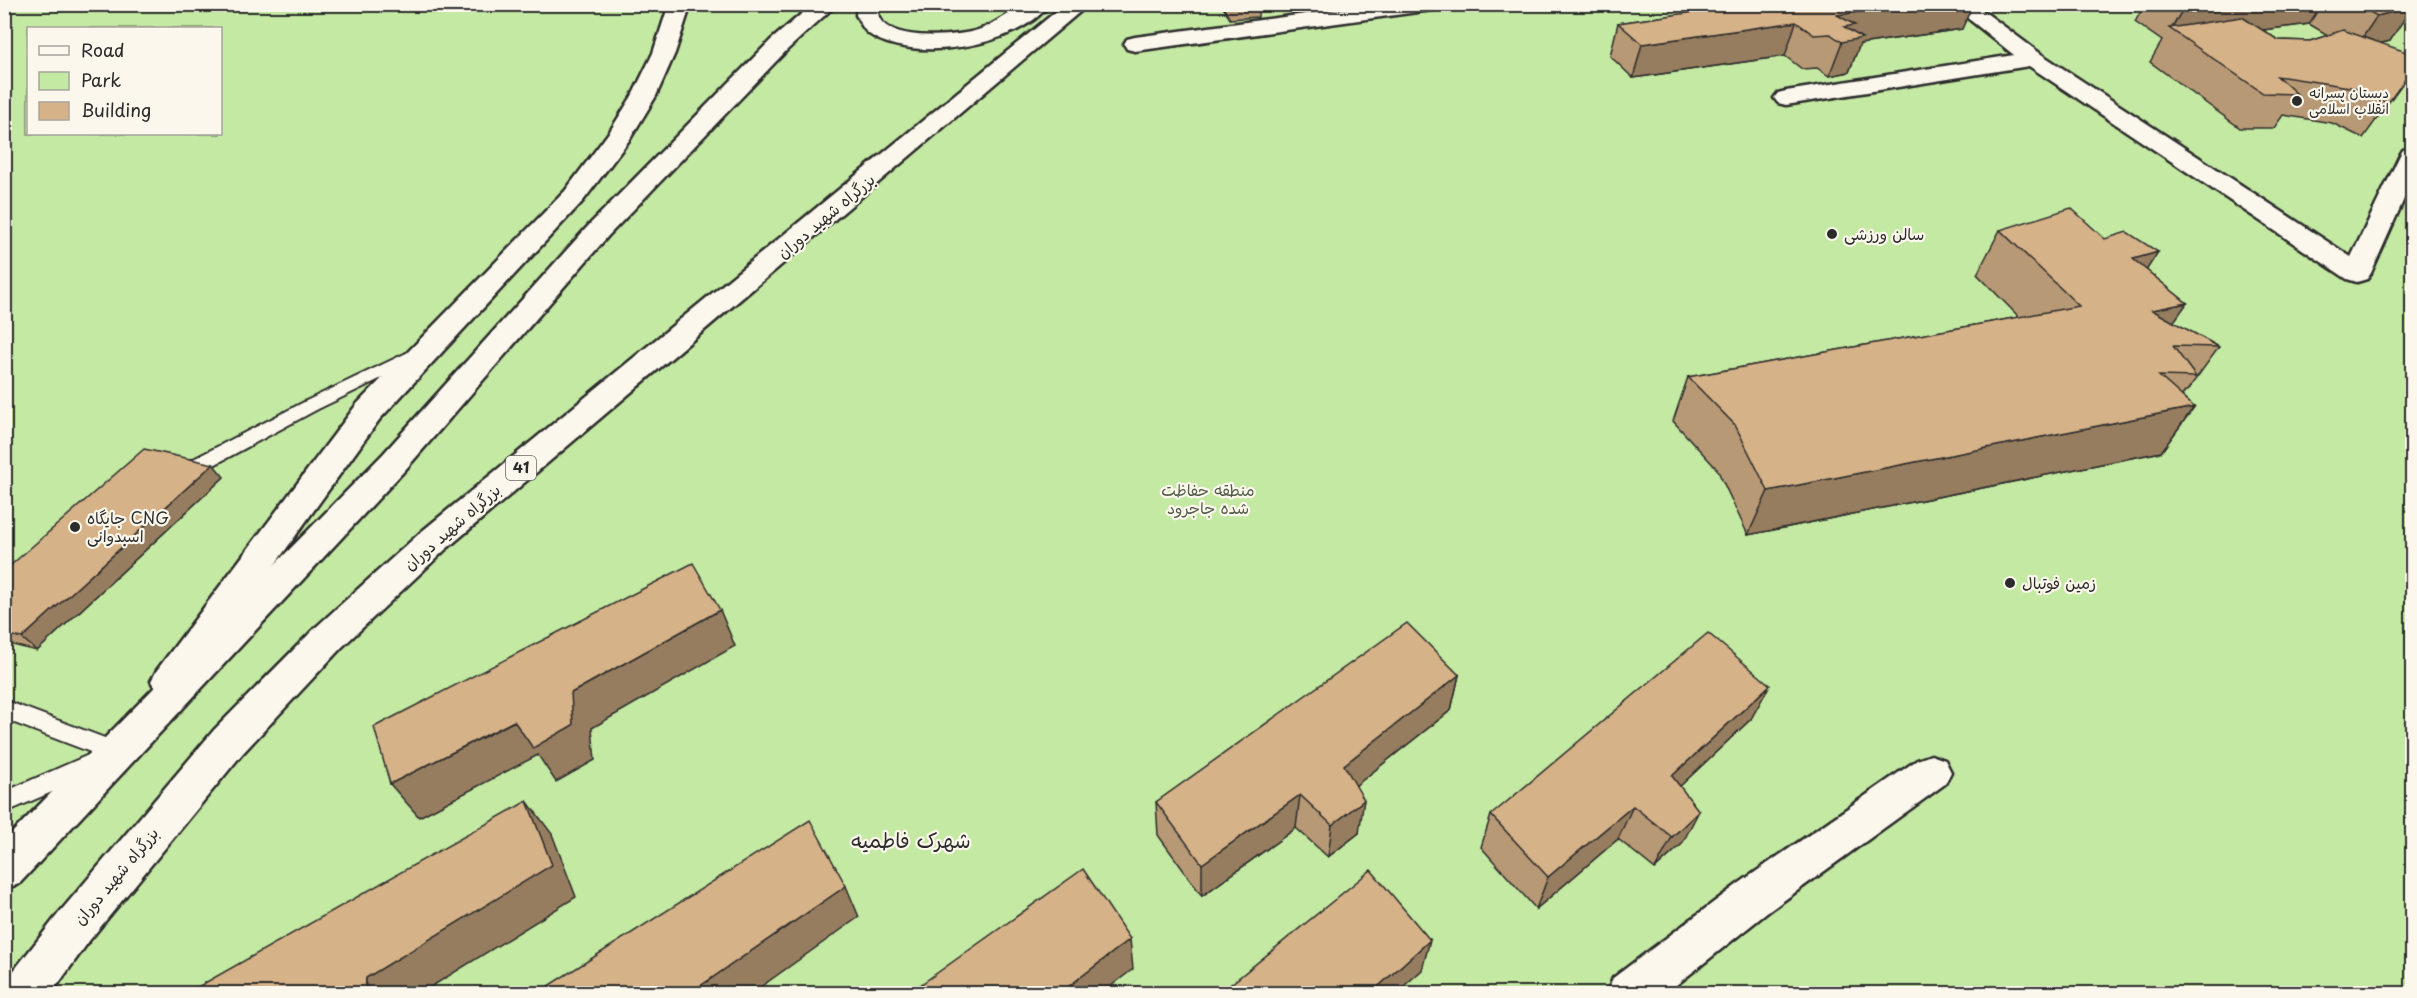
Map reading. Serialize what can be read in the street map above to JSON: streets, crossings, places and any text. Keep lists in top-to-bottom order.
{
  "streets": {
    "main road": ["بزرگراه شهید دوران", "41"]
  },
  "districts": ["شهرک فاطمیه"],
  "parks": ["منطقه حفاظت شده جاجرود"],
  "places": [
    "دبستان پسرانه انقلاب اسلامی",
    "سالن ورزشی",
    "جایگاه CNG اسبدوانی",
    "زمین فوتبال"
  ],
  "legend": ["Road", "Park", "Building"]
}
